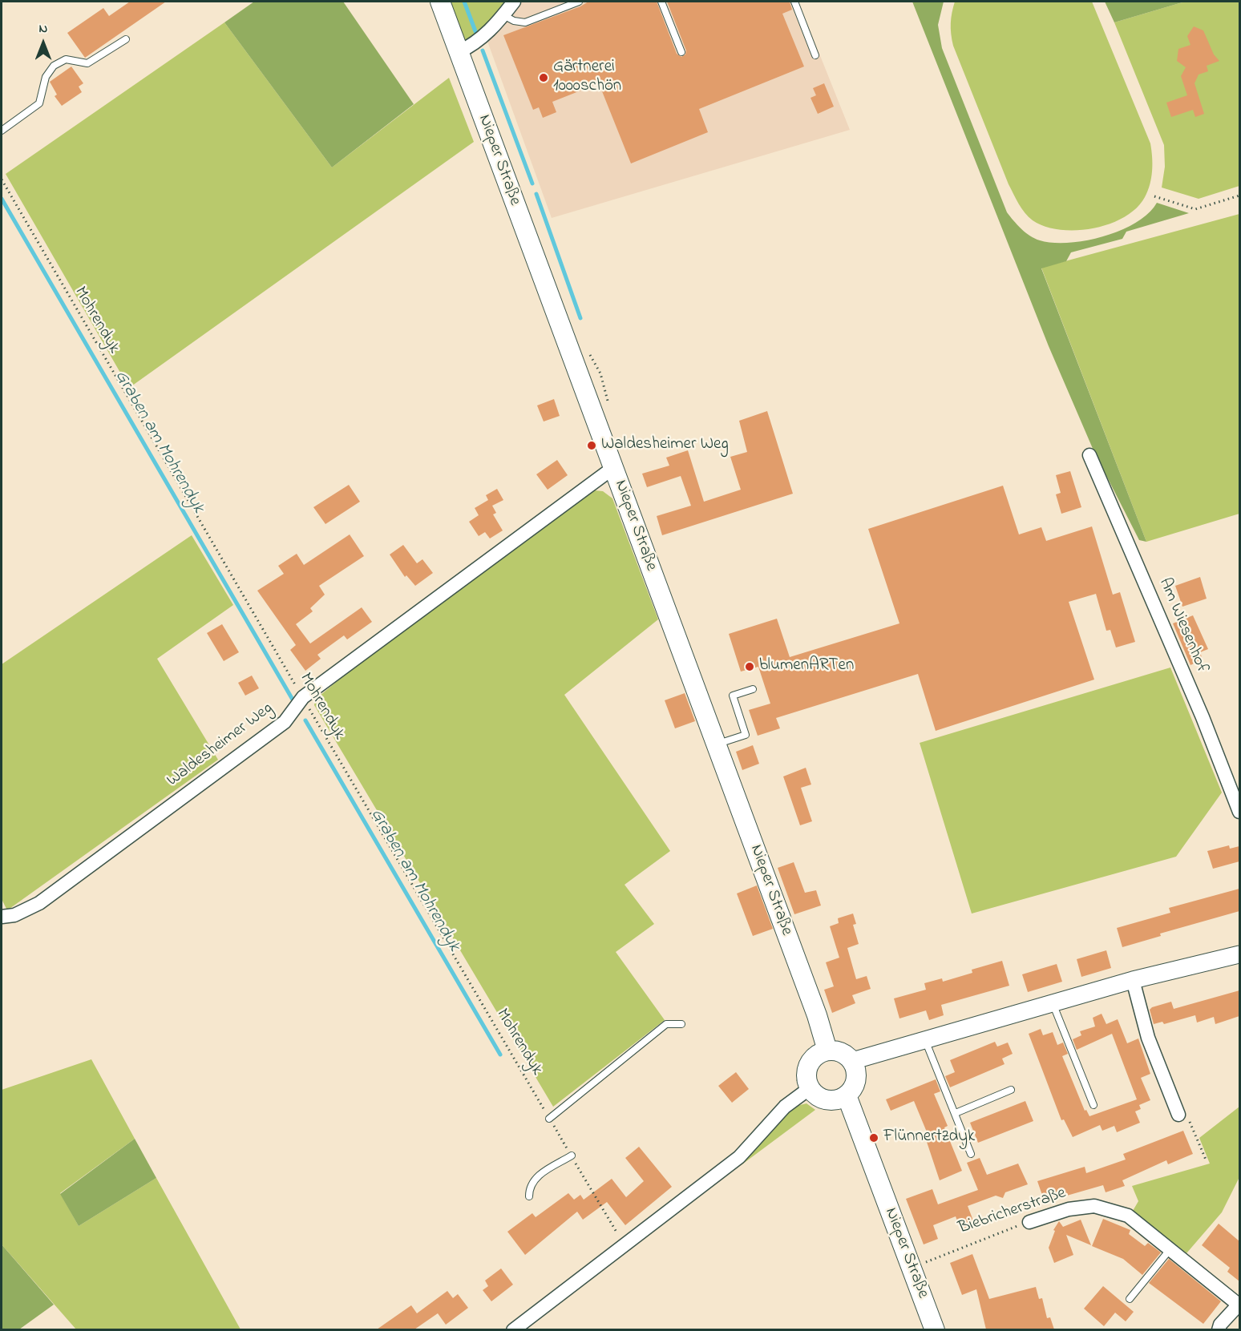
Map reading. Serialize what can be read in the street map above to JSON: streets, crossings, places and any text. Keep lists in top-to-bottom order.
{
  "streets": {
    "main road": ["Nieper Straße"],
    "street": ["Am Wiesenhof", "Waldesheimer Weg", "Biebricherstraße"],
    "path": ["Mohrendyk"]
  },
  "crossings": [
    ["Nieper Straße", "Waldesheimer Weg"],
    ["Nieper Straße", "Biebricherstraße"],
    ["Mohrendyk", "Waldesheimer Weg"]
  ],
  "water": ["Graben am Mohrendyk"],
  "places": [
    "Gärtnerei 1000schön",
    "Waldesheimer Weg",
    "blumenARTen",
    "Flünnertzdyk"
  ],
  "north": "top"
}
